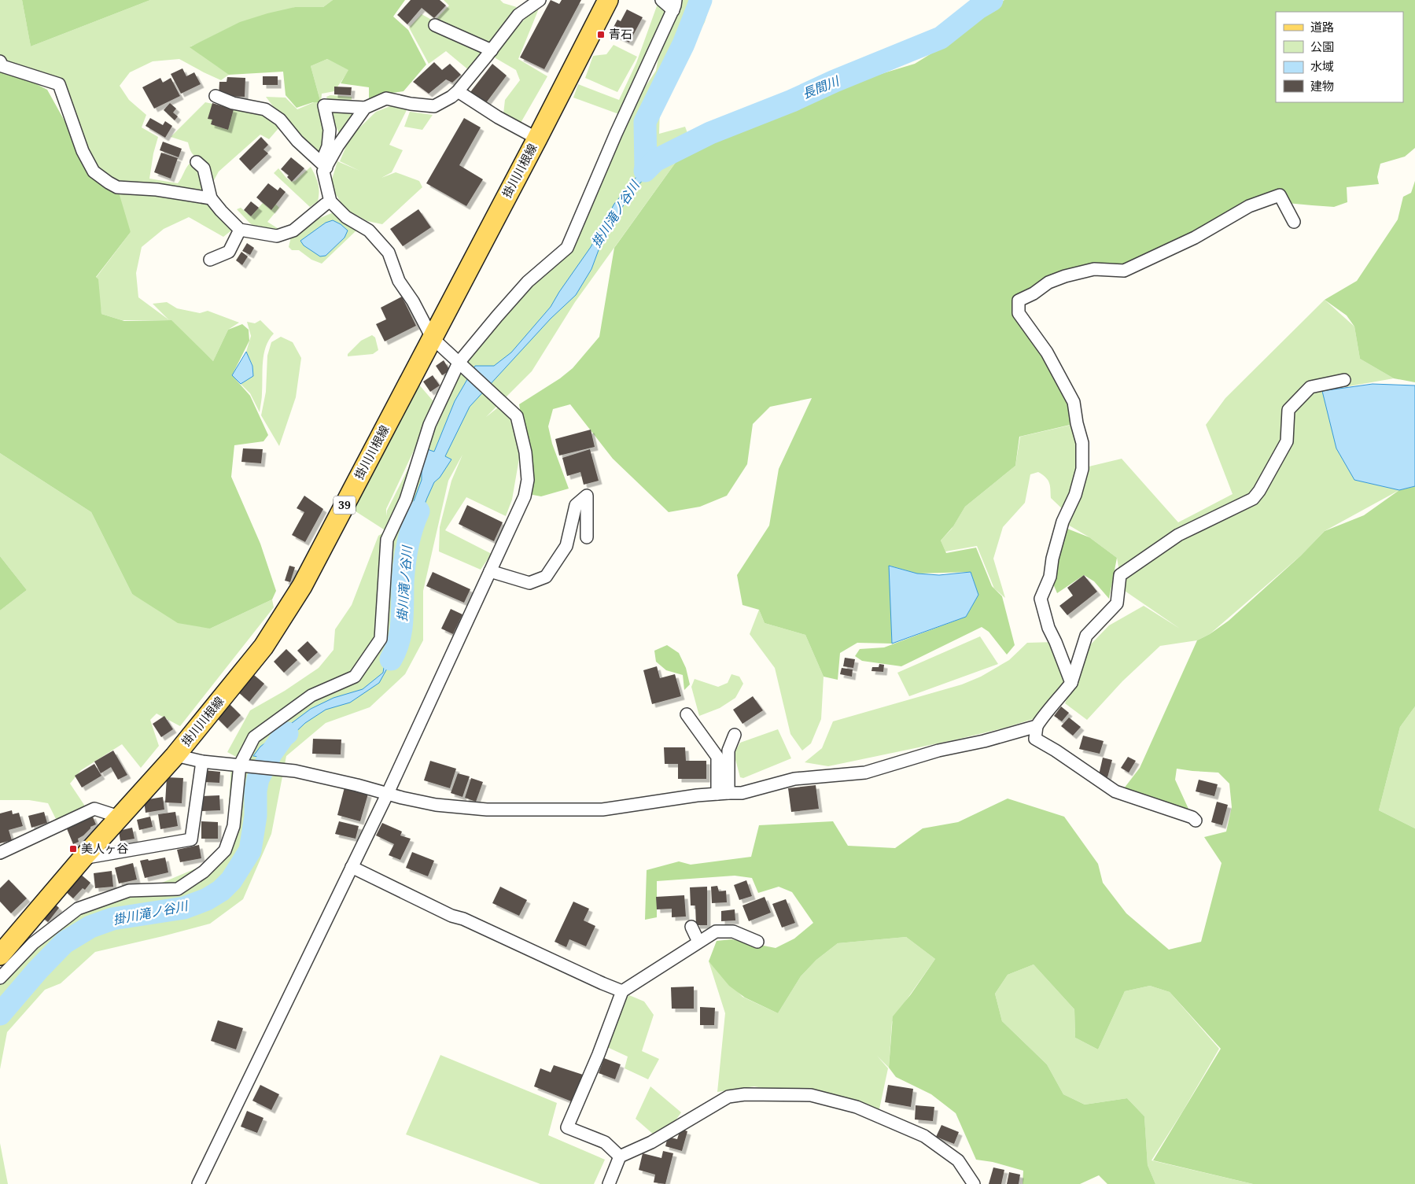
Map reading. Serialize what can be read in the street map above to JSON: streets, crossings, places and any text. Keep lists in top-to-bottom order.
{
  "streets": {
    "main road": ["掛川川根線", "39"]
  },
  "water": ["長間川", "掛川滝ノ谷川"],
  "places": {
    "transit": ["青石", "美人ヶ谷"]
  },
  "legend": [
    "道路",
    "公園",
    "水域",
    "建物"
  ]
}
